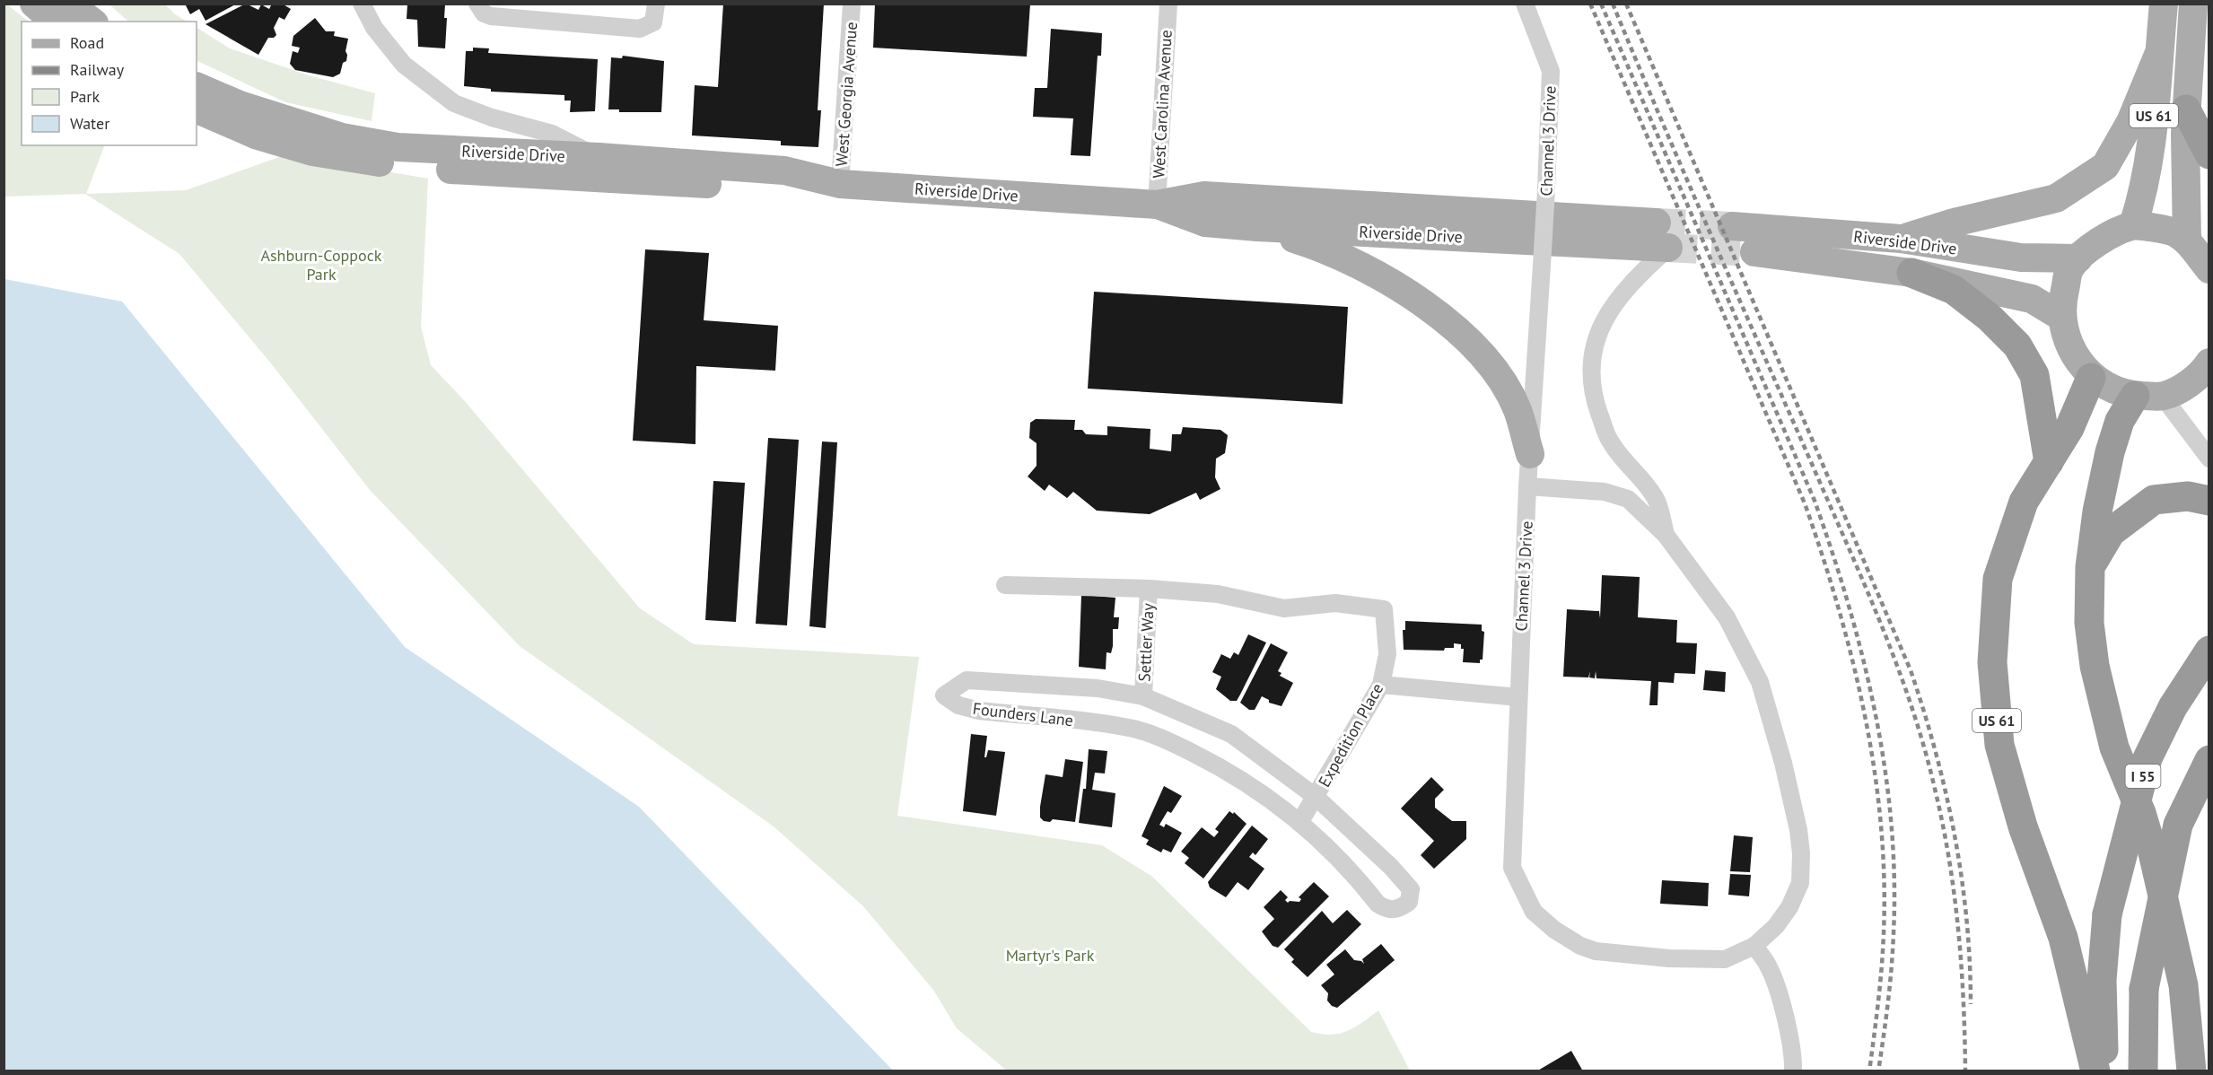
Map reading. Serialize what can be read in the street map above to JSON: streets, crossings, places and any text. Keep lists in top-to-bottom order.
{
  "streets": {
    "highway": ["US 61", "I 55"],
    "main road": ["Riverside Drive"],
    "street": [
      "West Georgia Avenue",
      "West Carolina Avenue",
      "Channel 3 Drive",
      "Settler Way",
      "Founders Lane",
      "Expedition Place"
    ]
  },
  "crossings": [
    ["West Georgia Avenue", "Riverside Drive"],
    ["West Carolina Avenue", "Riverside Drive"],
    ["Settler Way", "Founders Lane"],
    ["Settler Way", "Expedition Place"],
    ["Founders Lane", "Expedition Place"]
  ],
  "parks": ["Ashburn-Coppock Park", "Martyr's Park"],
  "legend": [
    "Road",
    "Railway",
    "Park",
    "Water"
  ]
}
